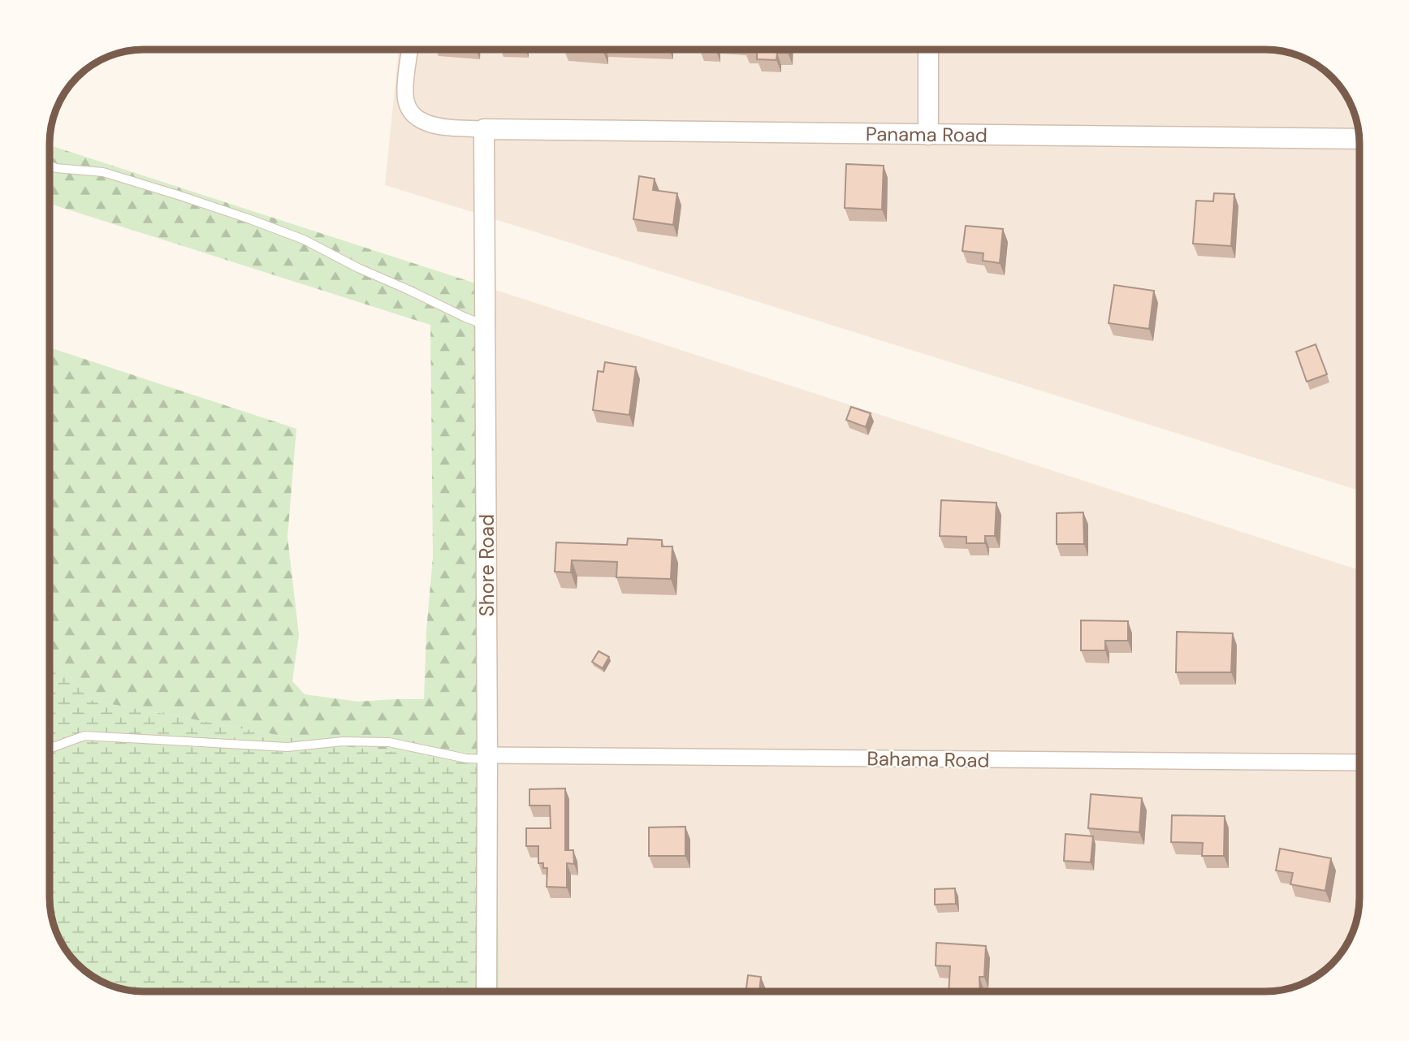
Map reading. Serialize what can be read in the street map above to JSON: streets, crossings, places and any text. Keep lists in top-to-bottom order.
{
  "streets": {
    "street": ["Panama Road", "Shore Road", "Bahama Road"]
  },
  "crossings": [
    ["Panama Road", "Shore Road"],
    ["Shore Road", "Bahama Road"]
  ]
}
